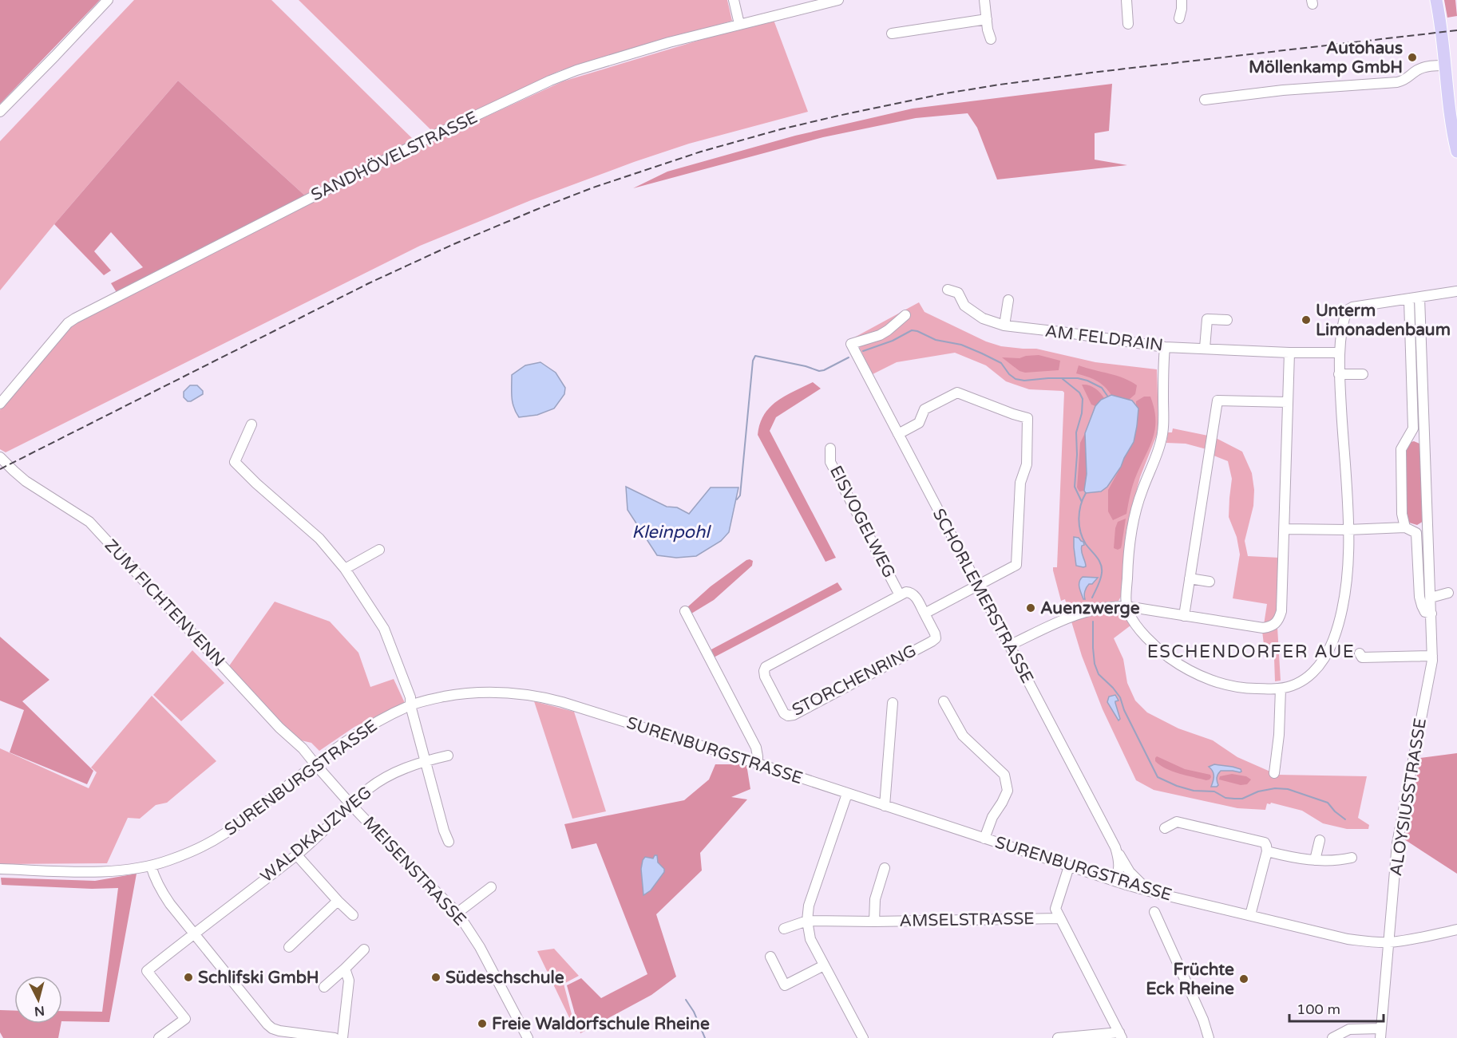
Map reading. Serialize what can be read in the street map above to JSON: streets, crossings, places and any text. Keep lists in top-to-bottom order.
{
  "streets": {
    "street": [
      "SANDHÖVELSTRASSE",
      "AM FELDRAIN",
      "EISVOGELWEG",
      "SCHORLEMERSTRASSE",
      "ZUM FICHTENVENN",
      "STORCHENRING",
      "SURENBURGSTRASSE",
      "ALOYSIUSSTRASSE",
      "WALDKAUZWEG",
      "MEISENSTRASSE",
      "AMSELSTRASSE"
    ]
  },
  "crossings": [
    ["EISVOGELWEG", "STORCHENRING"],
    ["SCHORLEMERSTRASSE", "SURENBURGSTRASSE"],
    ["ZUM FICHTENVENN", "SURENBURGSTRASSE"],
    ["ZUM FICHTENVENN", "MEISENSTRASSE"],
    ["SURENBURGSTRASSE", "ALOYSIUSSTRASSE"],
    ["SURENBURGSTRASSE", "MEISENSTRASSE"],
    ["WALDKAUZWEG", "MEISENSTRASSE"]
  ],
  "districts": ["ESCHENDORFER AUE"],
  "water": ["Kleinpohl"],
  "places": [
    "Autohaus Möllenkamp GmbH",
    "Unterm Limonadenbaum",
    "Auenzwerge",
    "Schlifski GmbH",
    "Südeschschule",
    "Früchte Eck Rheine",
    "Freie Waldorfschule Rheine"
  ],
  "scale_bar": "100 m",
  "north": "bottom"
}
